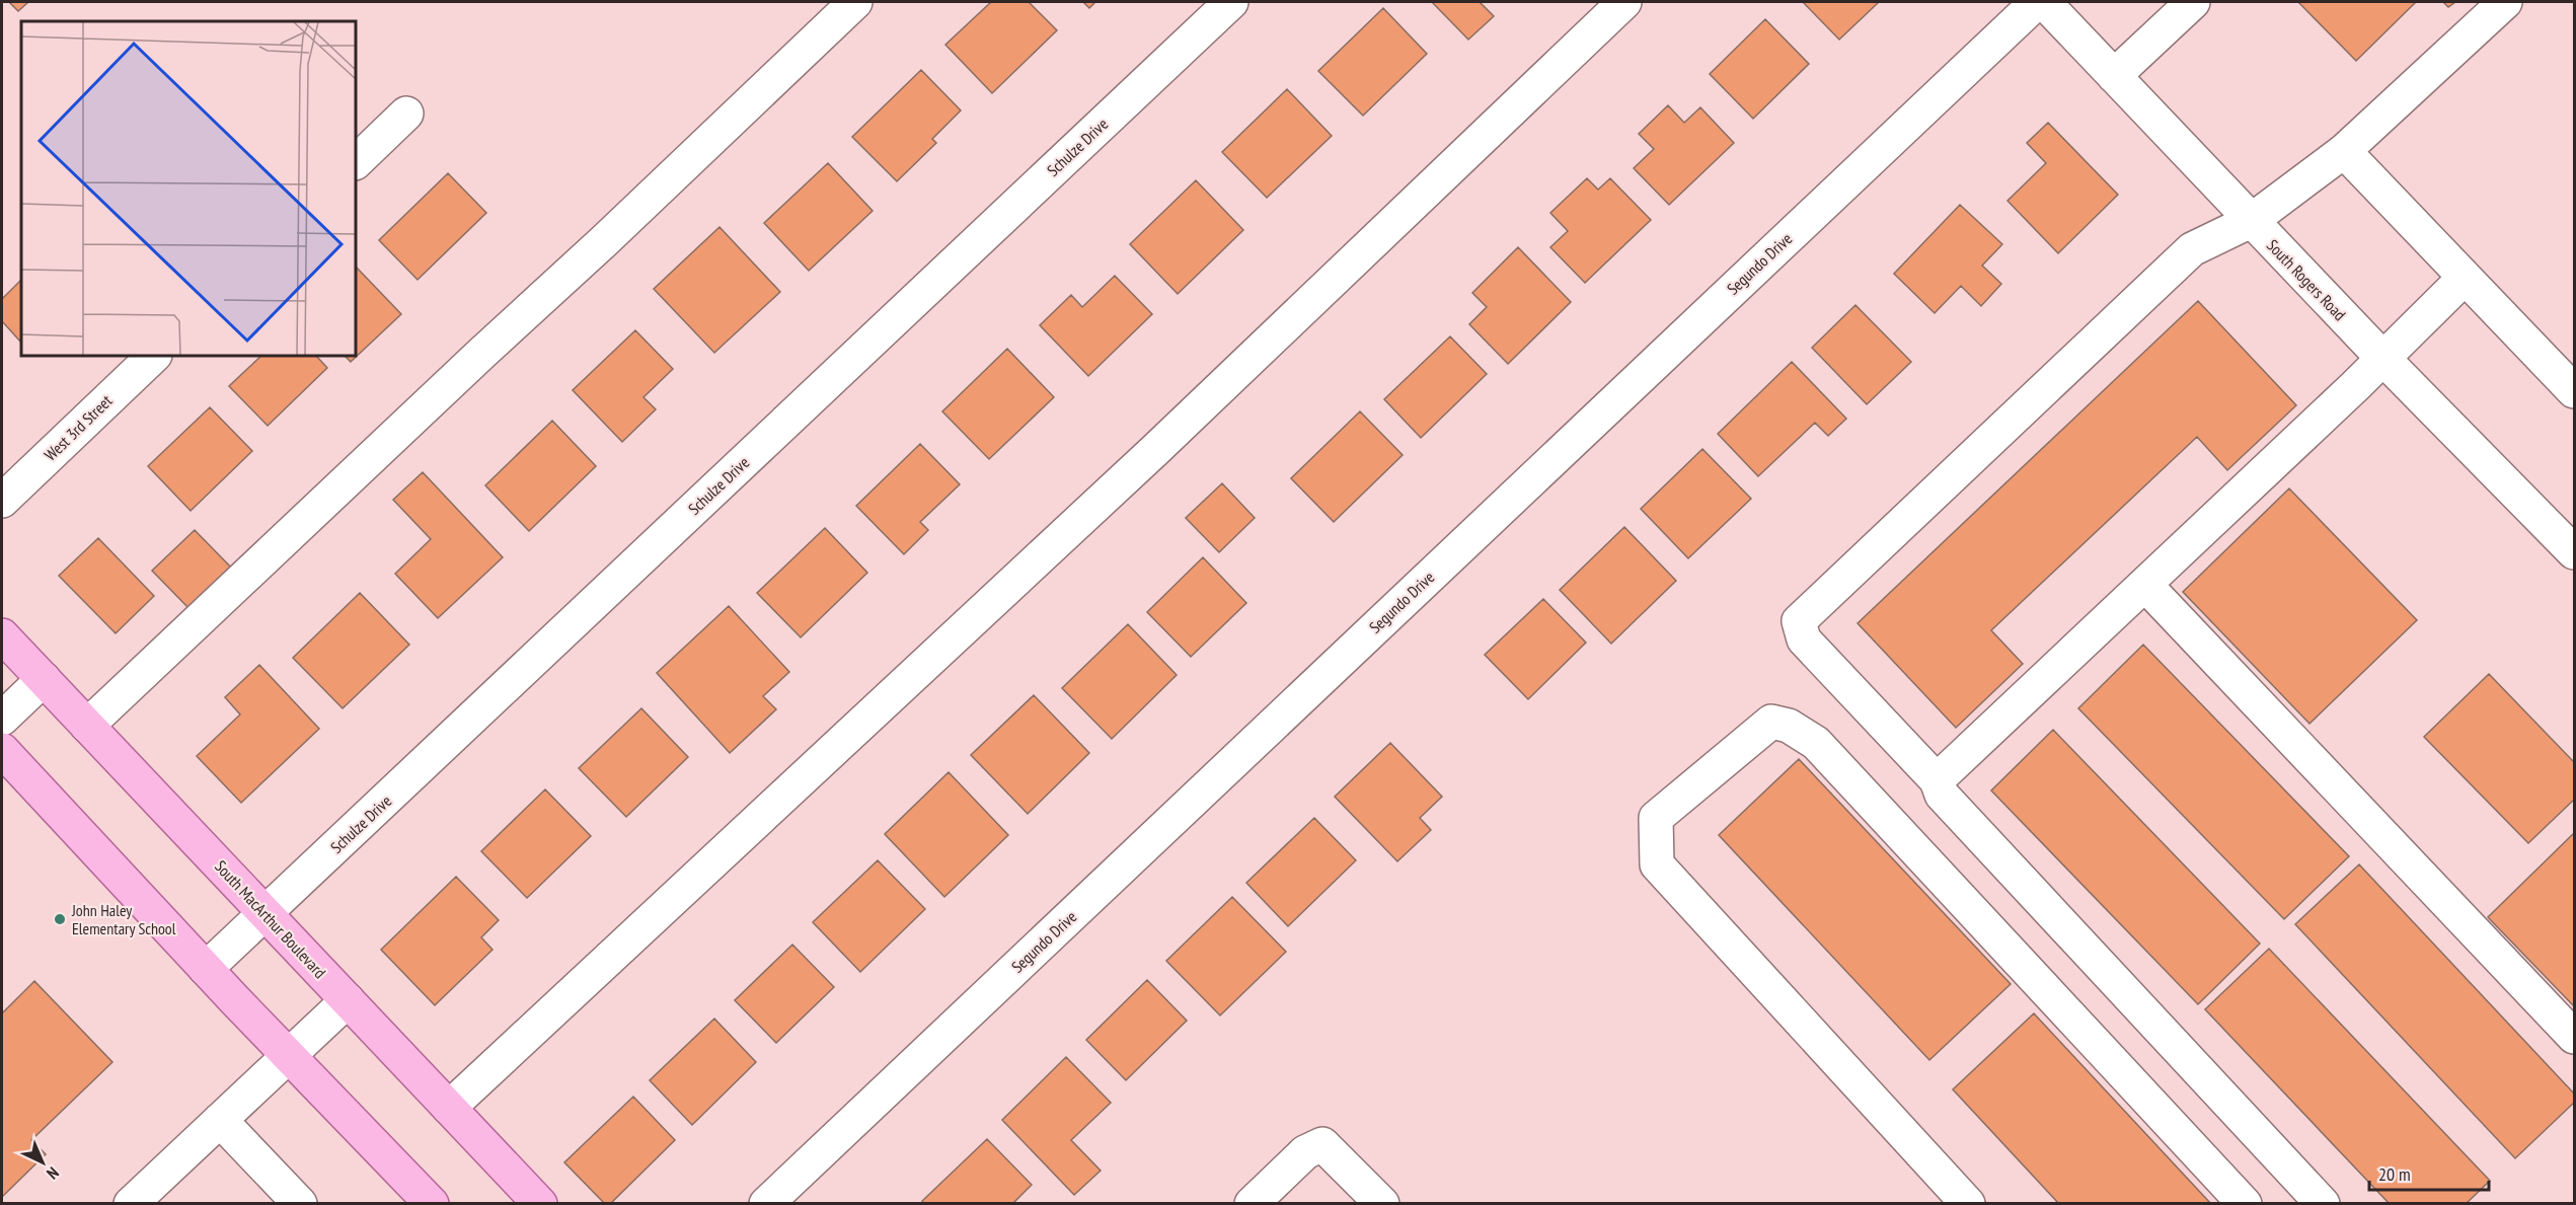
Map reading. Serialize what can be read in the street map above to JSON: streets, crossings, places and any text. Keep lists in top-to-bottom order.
{
  "streets": {
    "main road": ["South MacArthur Boulevard"],
    "street": [
      "Schulze Drive",
      "Segundo Drive",
      "South Rogers Road",
      "West 3rd Street"
    ]
  },
  "crossings": [
    ["Schulze Drive", "South MacArthur Boulevard"]
  ],
  "places": ["John Haley Elementary School"],
  "scale_bar": "20 m",
  "north": "bottom right"
}
